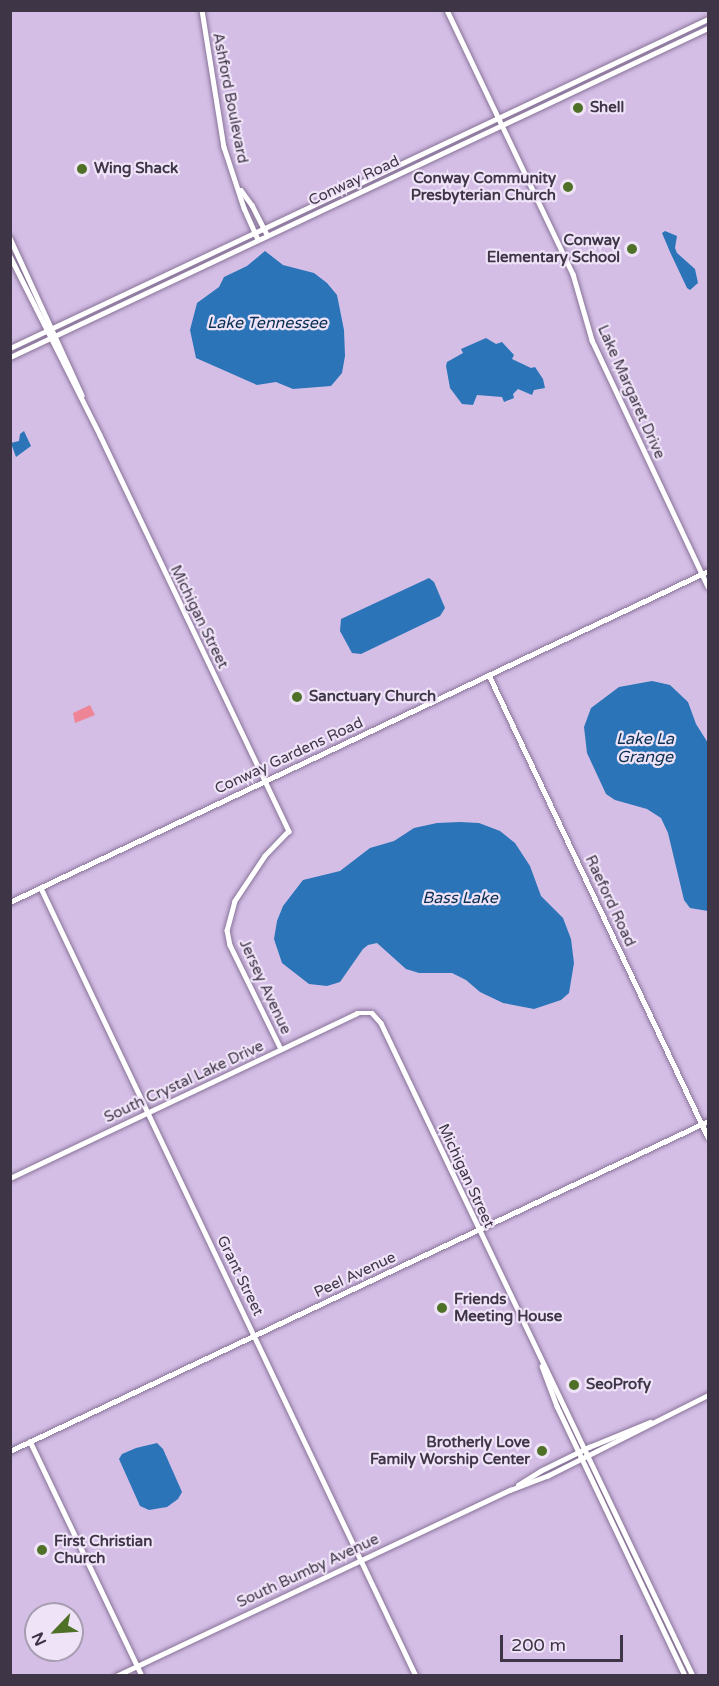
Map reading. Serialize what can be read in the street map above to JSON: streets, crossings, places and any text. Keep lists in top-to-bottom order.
{
  "streets": {
    "main road": ["Conway Road"],
    "street": [
      "Ashford Boulevard",
      "Lake Margaret Drive",
      "Michigan Street",
      "Conway Gardens Road",
      "Raeford Road",
      "Jersey Avenue",
      "South Crystal Lake Drive",
      "Peel Avenue",
      "Grant Street",
      "South Bumby Avenue"
    ]
  },
  "crossings": [
    ["Ashford Boulevard", "Conway Road"],
    ["Conway Road", "Lake Margaret Drive"],
    ["Conway Road", "Michigan Street"],
    ["Lake Margaret Drive", "Conway Gardens Road"],
    ["Michigan Street", "Conway Gardens Road"],
    ["Michigan Street", "Jersey Avenue"],
    ["Michigan Street", "South Crystal Lake Drive"],
    ["Michigan Street", "Peel Avenue"],
    ["Michigan Street", "South Bumby Avenue"],
    ["Conway Gardens Road", "Raeford Road"],
    ["Conway Gardens Road", "Grant Street"],
    ["Raeford Road", "Peel Avenue"],
    ["Jersey Avenue", "South Crystal Lake Drive"],
    ["South Crystal Lake Drive", "Grant Street"],
    ["Peel Avenue", "Grant Street"],
    ["Grant Street", "South Bumby Avenue"]
  ],
  "water": ["Lake Tennessee", "Lake La Grange", "Bass Lake"],
  "places": [
    "Shell",
    "Wing Shack",
    "Conway Community Presbyterian Church",
    "Conway Elementary School",
    "Sanctuary Church",
    "Friends Meeting House",
    "SeoProfy",
    "Brotherly Love Family Worship Center",
    "First Christian Church"
  ],
  "scale_bar": "200 m",
  "north": "bottom left"
}
